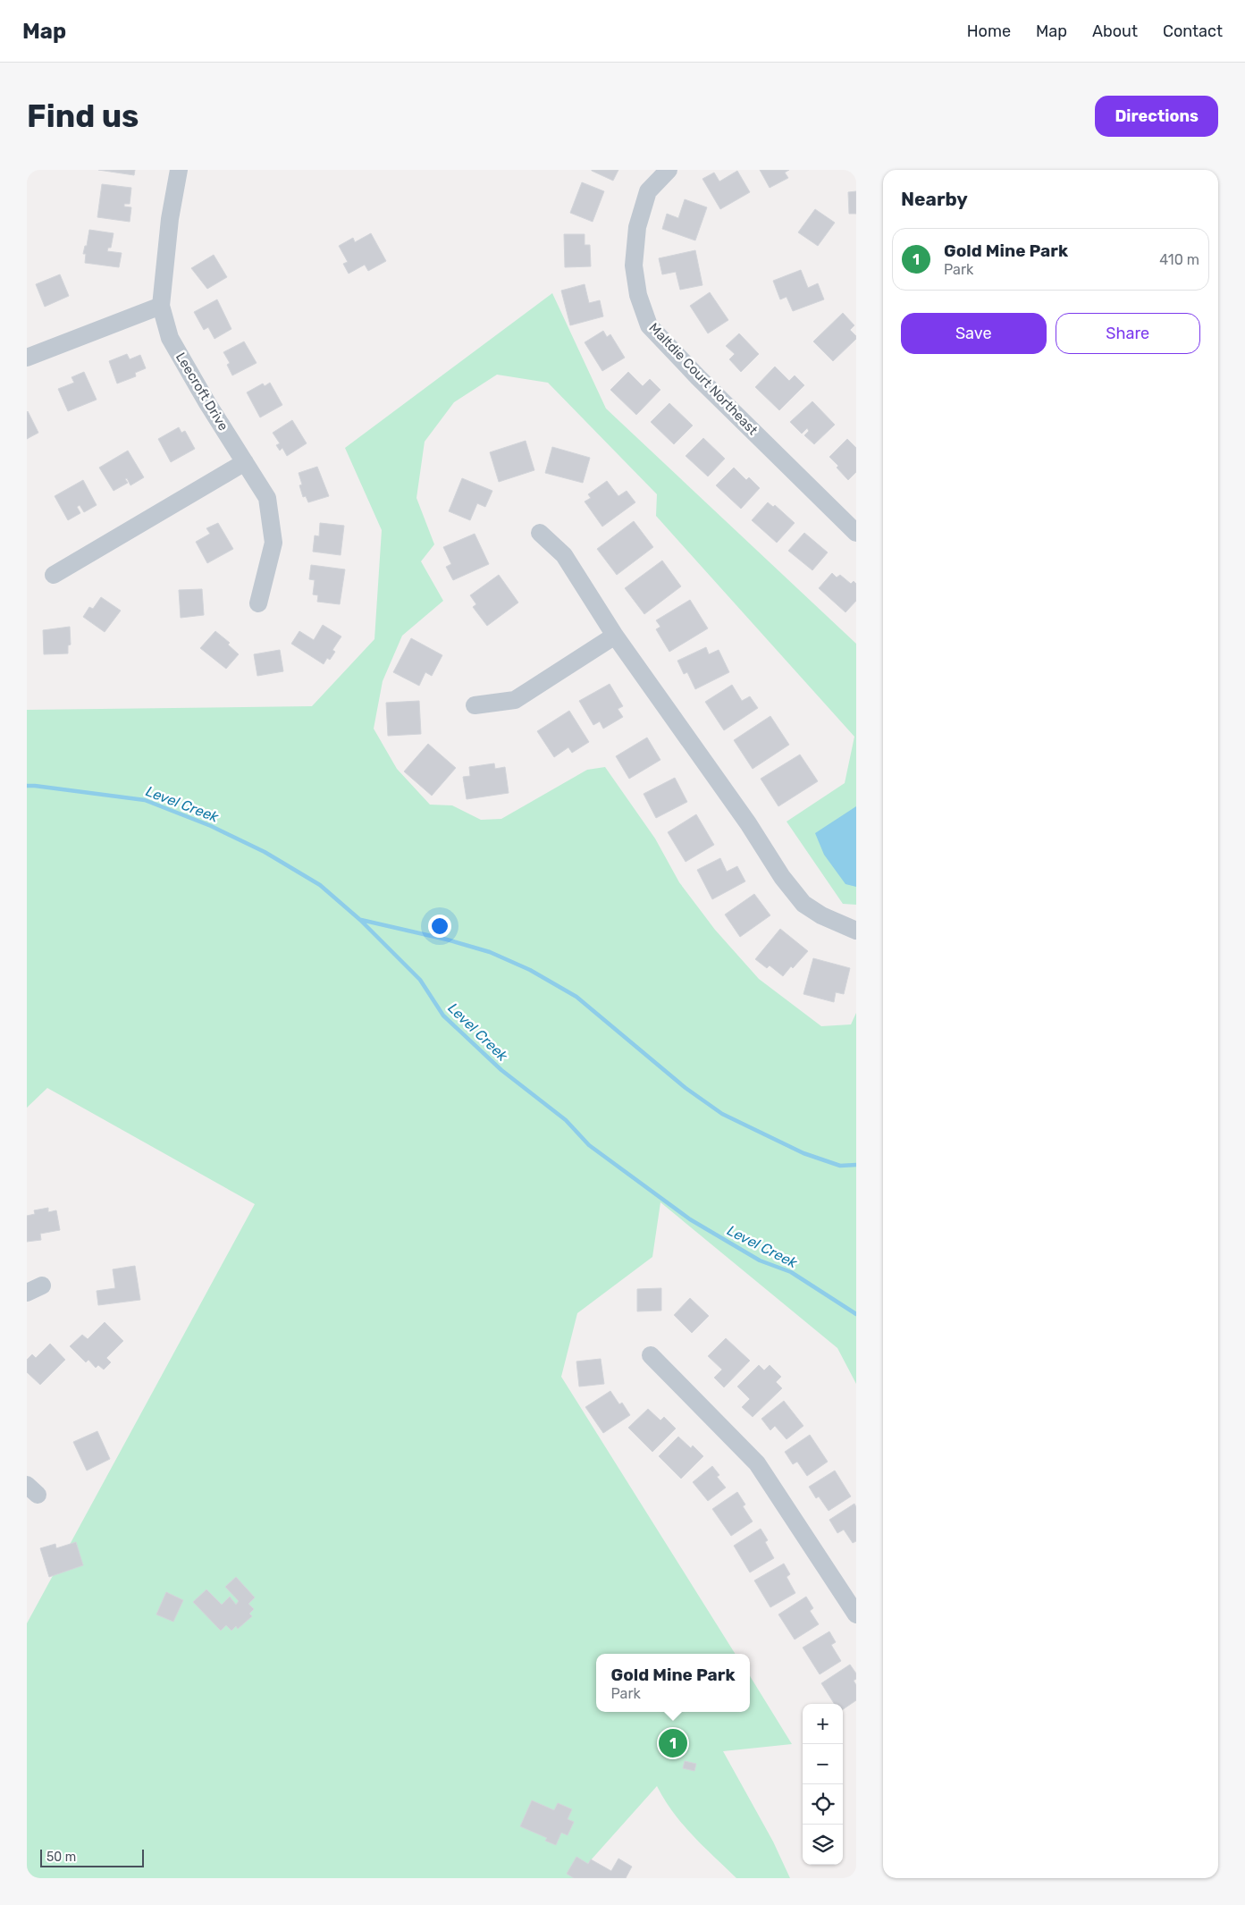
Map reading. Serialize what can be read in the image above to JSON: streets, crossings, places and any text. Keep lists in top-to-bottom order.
{
  "streets": {
    "street": ["Maltdie Court Northeast", "Leecroft Drive"]
  },
  "water": ["Level Creek"],
  "scale_bar": "50 m",
  "page": {
    "header": "Map",
    "nav": [
      "Home",
      "Map",
      "About",
      "Contact"
    ],
    "buttons": [
      "Directions",
      ["Save", "Share"]
    ],
    "title": "Find us",
    "heading": "Nearby",
    "list": [
      {
        "mark": "1",
        "name": "Gold Mine Park",
        "note": "Park",
        "value": "410 m"
      }
    ],
    "popup": ["Gold Mine Park", "Park"],
    "map_buttons": ["+", "−"],
    "pins": "1",
    "scale": "50 m"
  }
}
